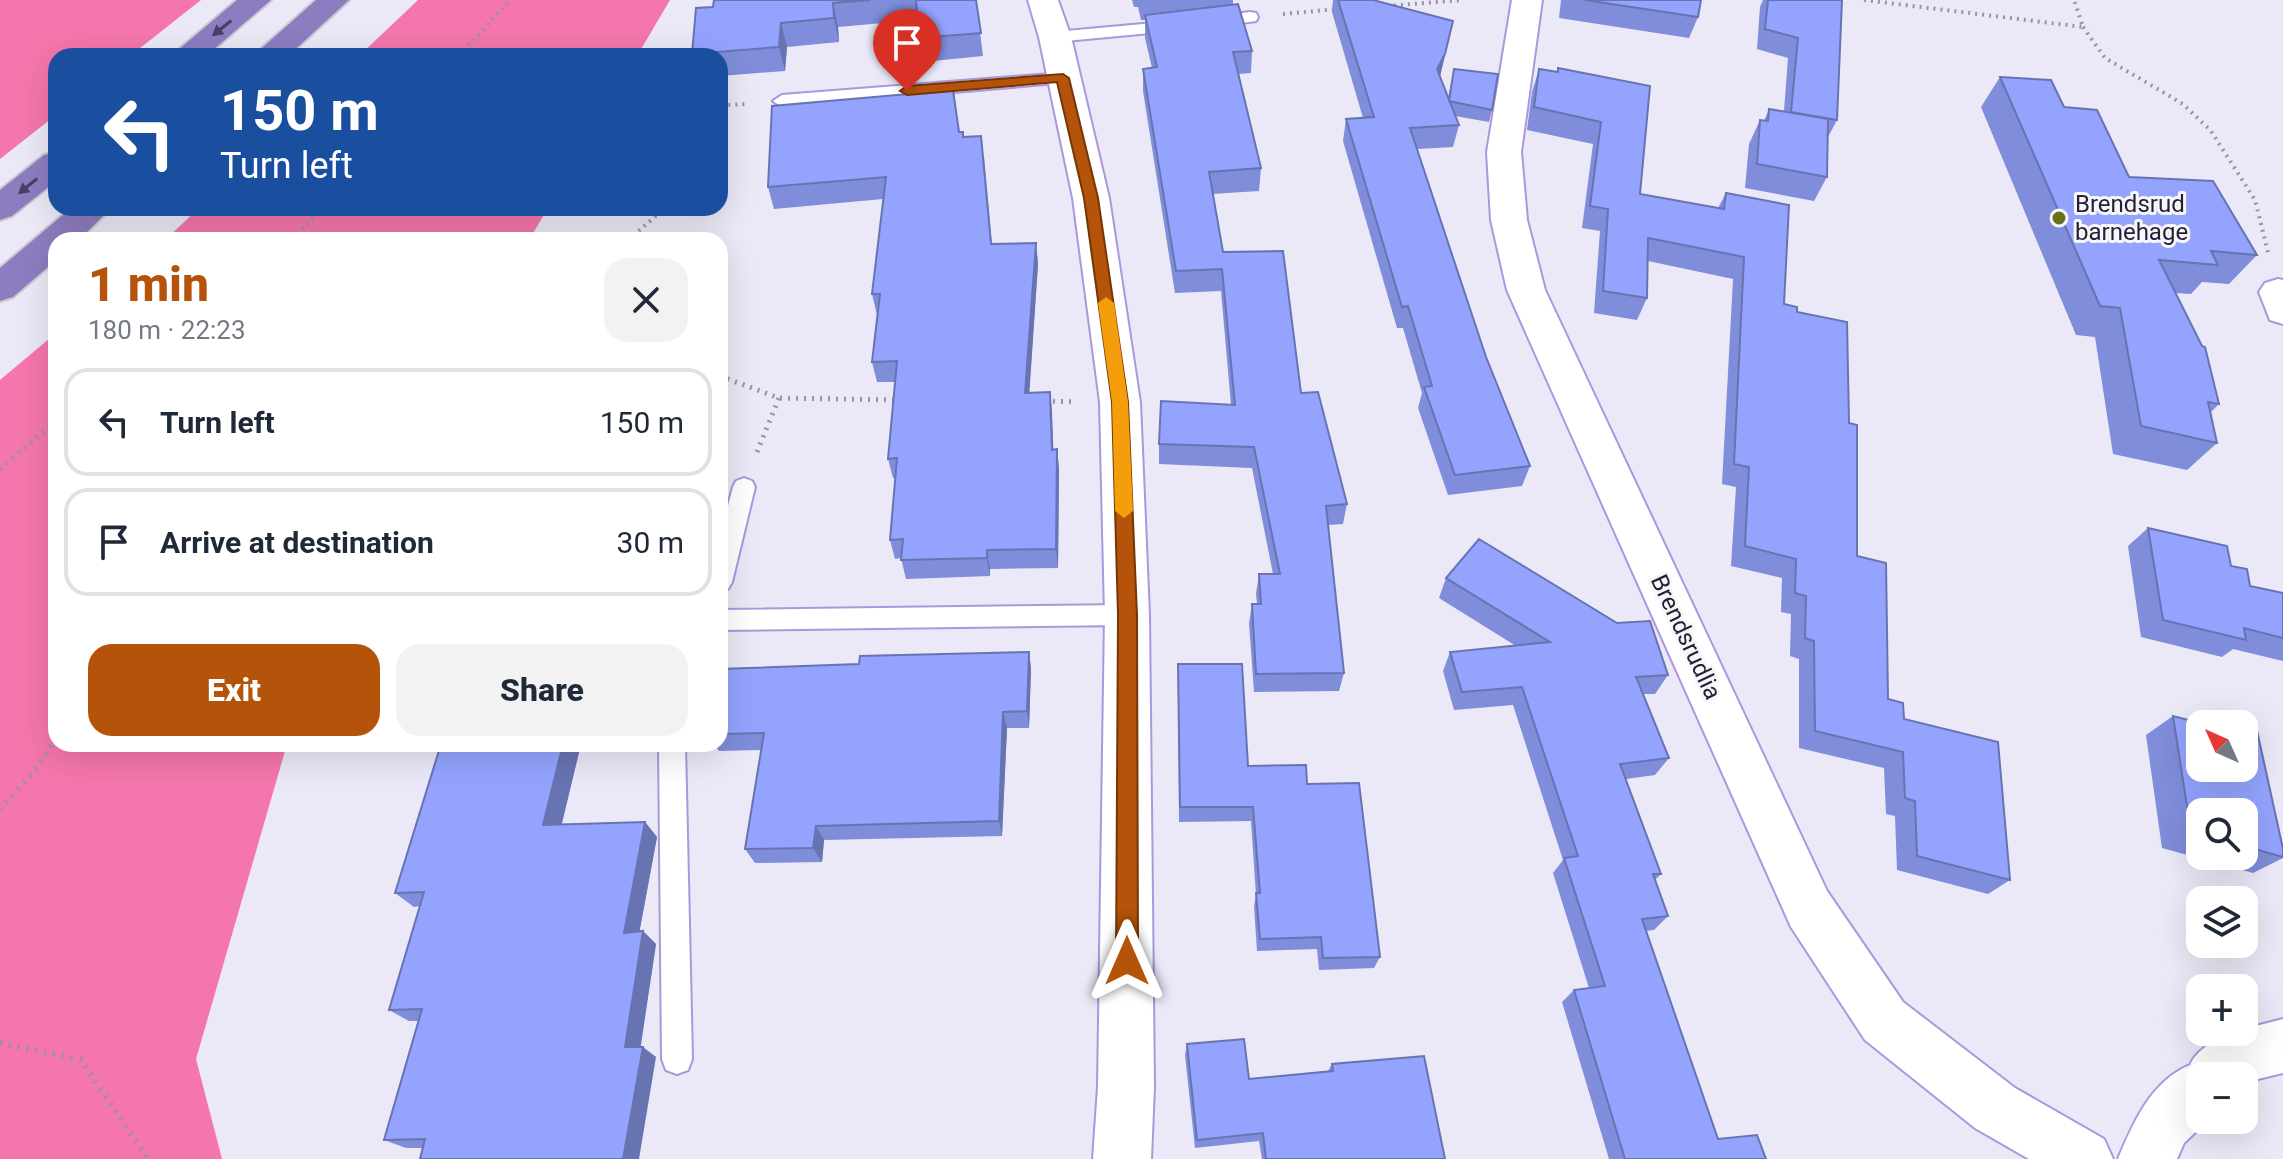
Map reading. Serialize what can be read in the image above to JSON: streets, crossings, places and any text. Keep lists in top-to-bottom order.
{
  "streets": {
    "street": ["Brendsrudlia"]
  },
  "places": ["Brendsrud barnehage"],
  "north": "top left",
  "page": {
    "turn": ["150 m", "Turn left"],
    "heading": ["1 min", "180 m · 22:23"],
    "list": [
      {
        "name": "Turn left",
        "value": "150 m"
      },
      {
        "name": "Arrive at destination",
        "value": "30 m"
      }
    ],
    "buttons": ["Exit", "Share"],
    "map_buttons": ["+", "−"]
  }
}
